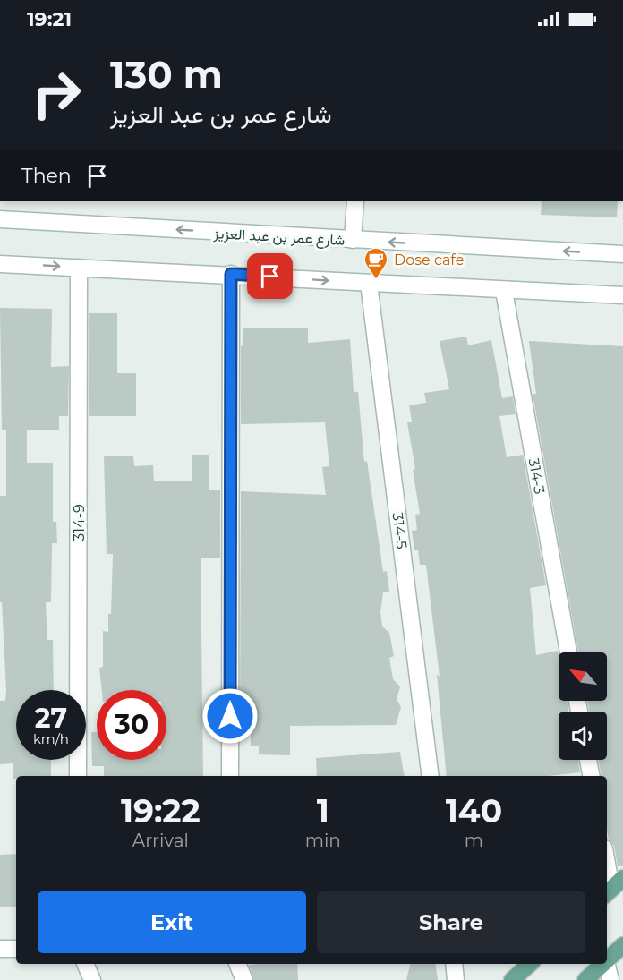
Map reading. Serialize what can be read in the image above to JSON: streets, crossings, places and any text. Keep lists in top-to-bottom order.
{
  "streets": {
    "street": [
      "شارع عمر بن عبد العزيز",
      "314-3",
      "314-9",
      "314-5"
    ]
  },
  "places": {
    "cafe": ["Dose cafe"]
  },
  "north": "top left",
  "page": {
    "status": "19:21",
    "turn": ["130 m", "شارع عمر بن عبد العزيز"],
    "then": "Then",
    "speed": "27 km/h",
    "limit": "30",
    "eta": [
      "19:22",
      "Arrival",
      "1",
      "min",
      "140",
      "m"
    ],
    "buttons": ["Exit", "Share"]
  }
}
